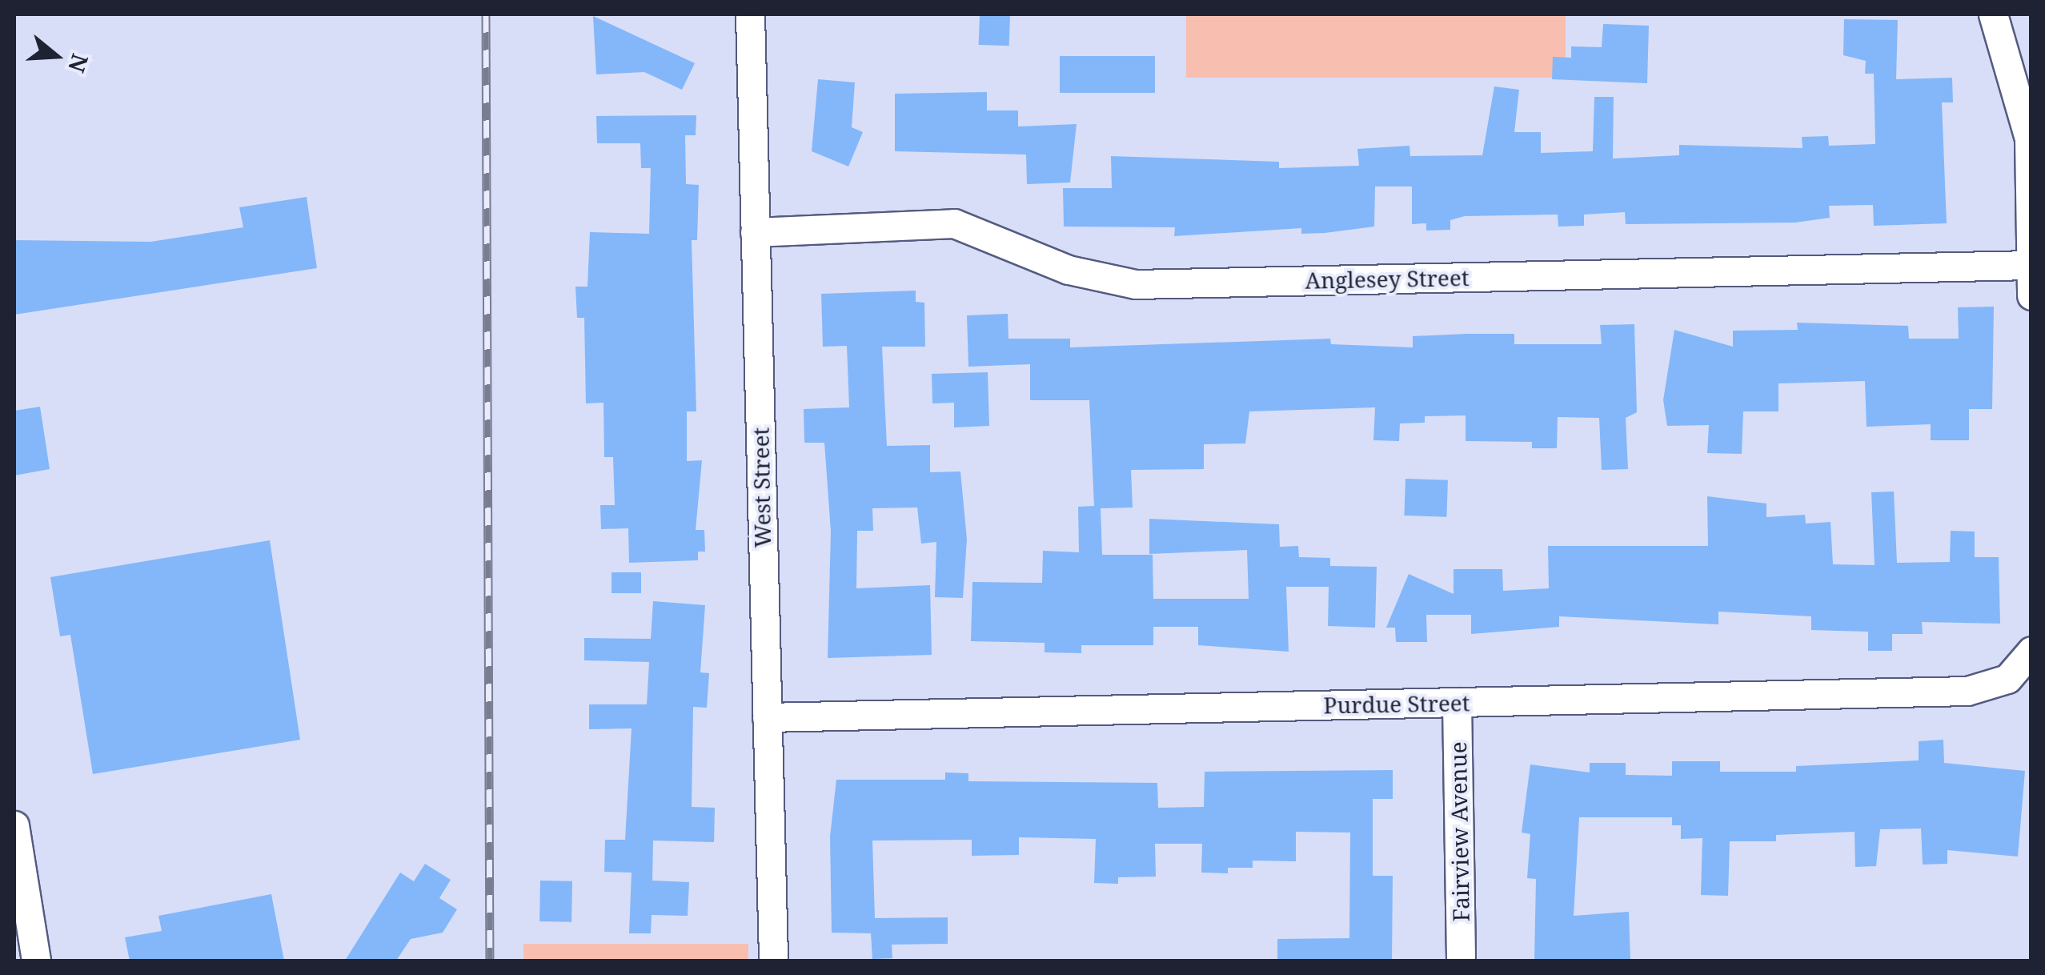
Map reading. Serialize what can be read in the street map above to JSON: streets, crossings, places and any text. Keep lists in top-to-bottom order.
{
  "streets": {
    "street": [
      "Anglesey Street",
      "West Street",
      "Purdue Street",
      "Fairview Avenue"
    ]
  },
  "crossings": [
    ["Anglesey Street", "West Street"],
    ["West Street", "Purdue Street"],
    ["Purdue Street", "Fairview Avenue"]
  ],
  "north": "right"
}
